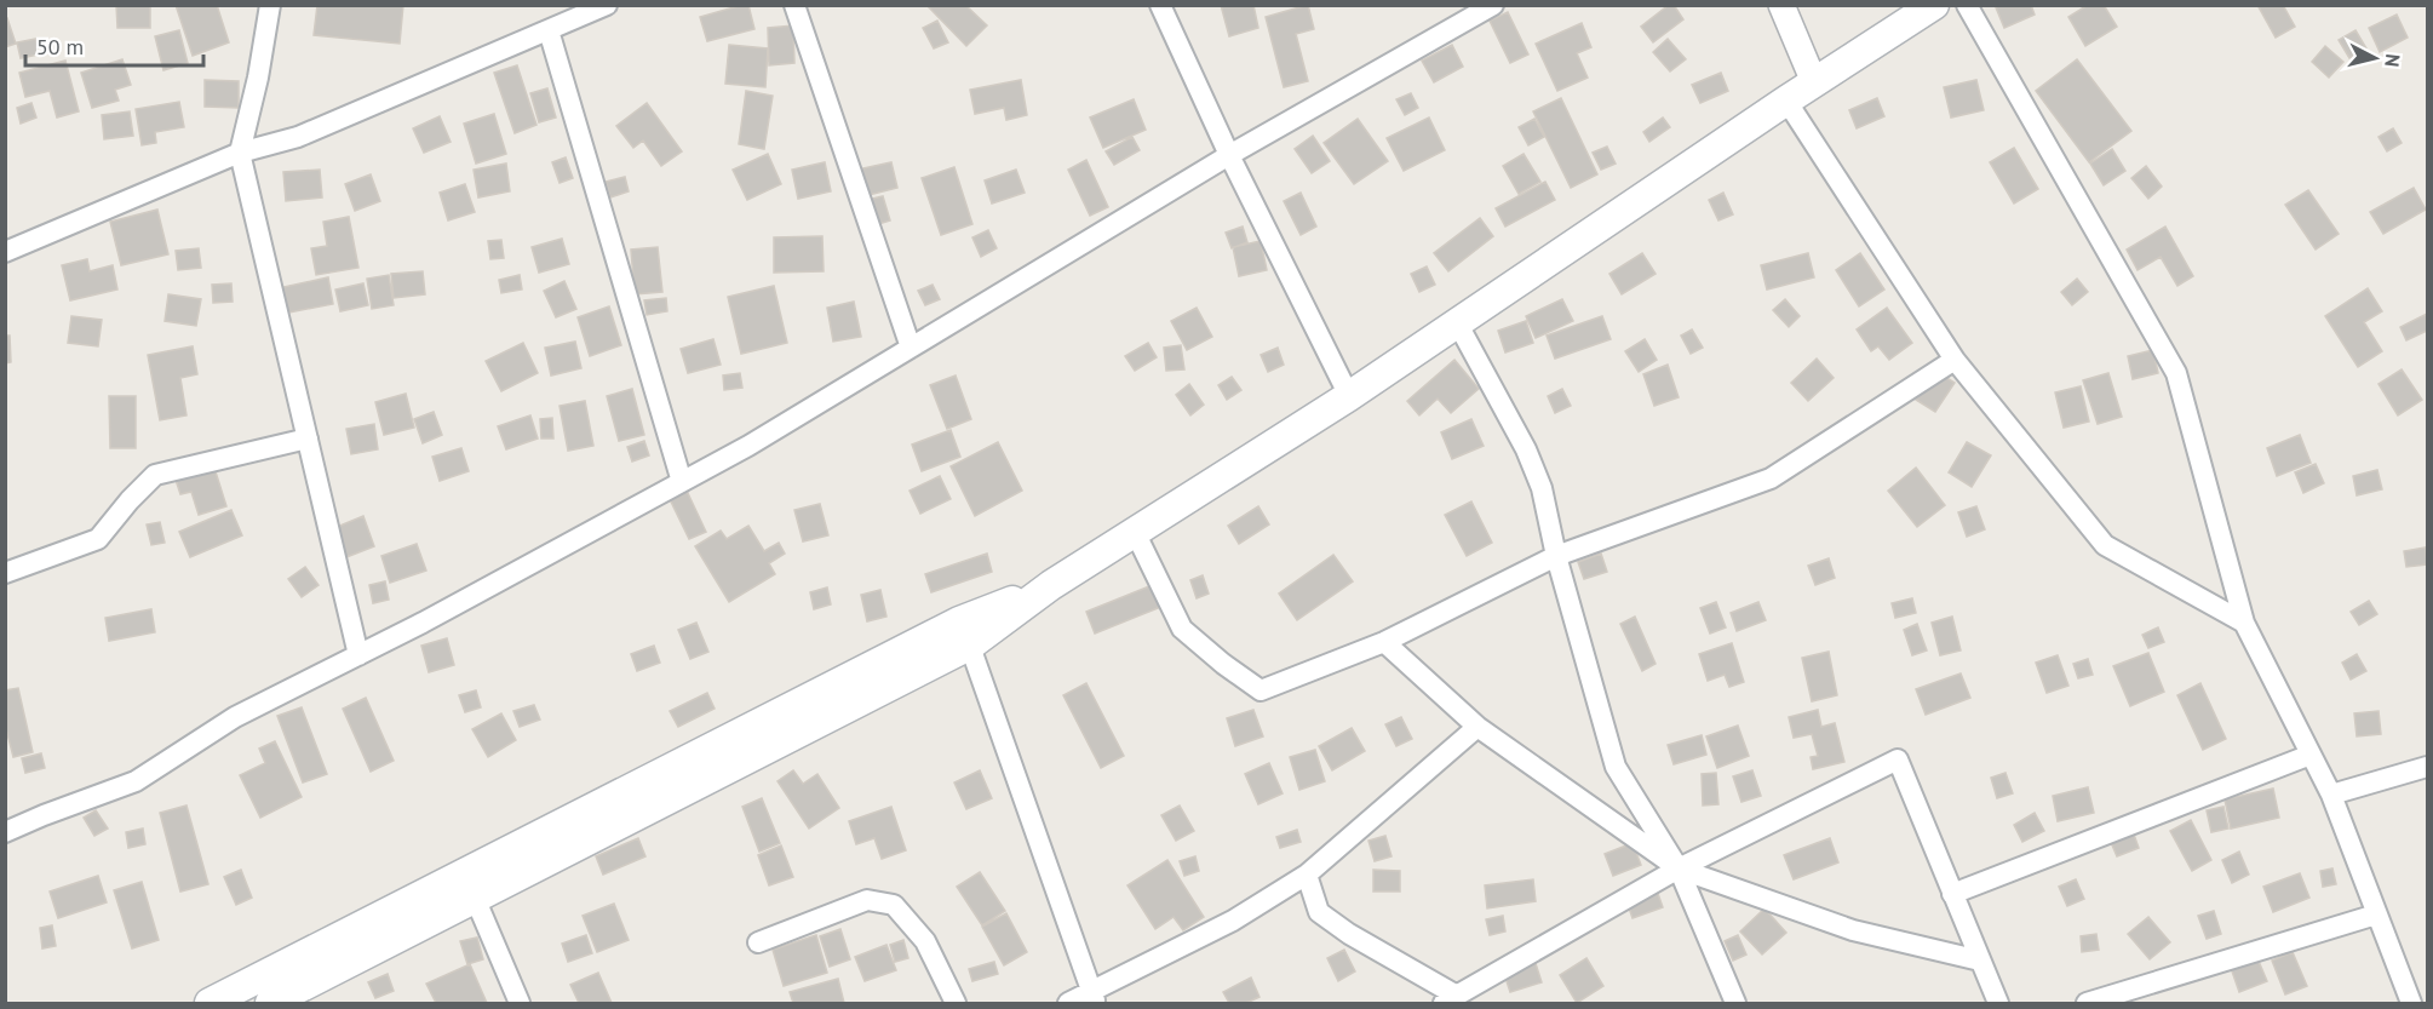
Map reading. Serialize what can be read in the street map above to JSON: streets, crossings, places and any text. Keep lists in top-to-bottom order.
{
  "scale_bar": "50 m",
  "north": "right"
}
